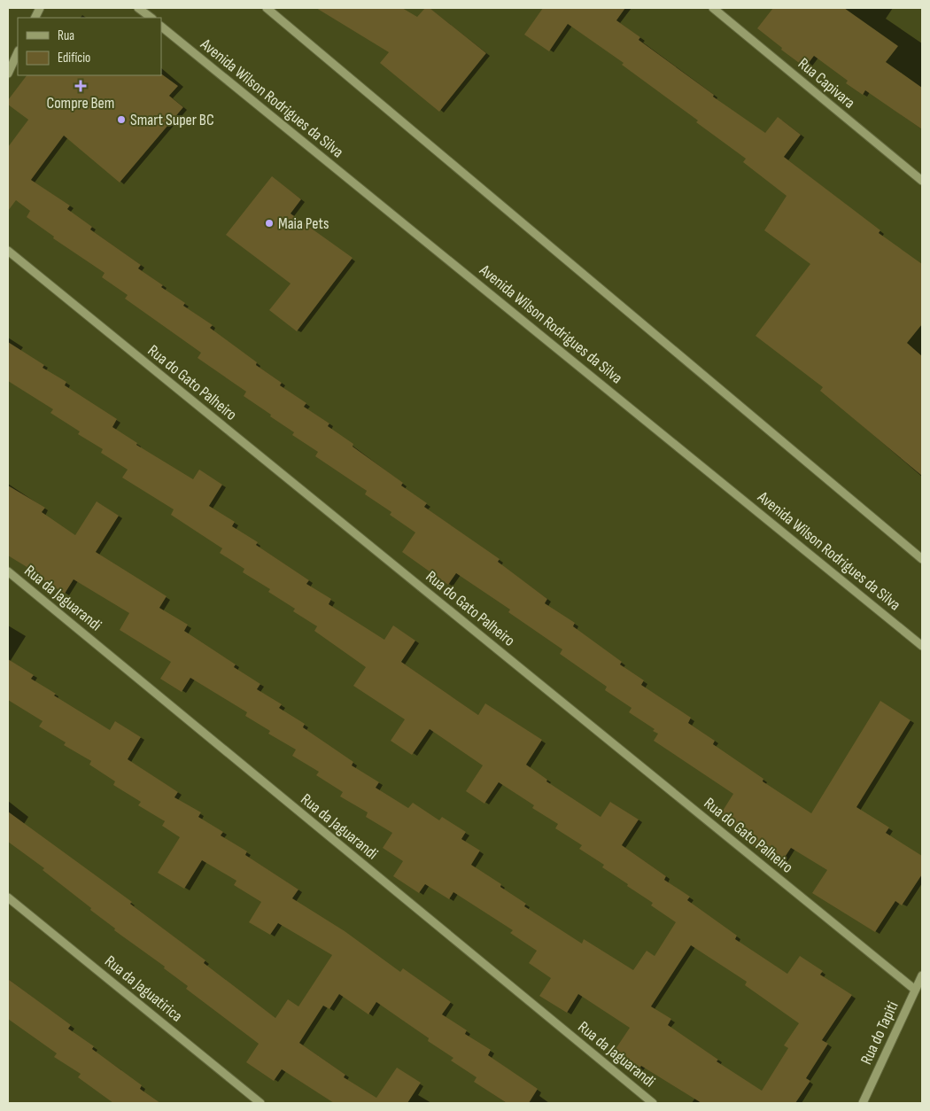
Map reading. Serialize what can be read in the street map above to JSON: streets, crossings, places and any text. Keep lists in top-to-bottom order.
{
  "streets": {
    "street": [
      "Rua Capivara",
      "Avenida Wilson Rodrigues da Silva",
      "Rua do Gato Palheiro",
      "Rua da Jaguarandi",
      "Rua da Jaguatirica",
      "Rua do Tapiti"
    ]
  },
  "crossings": [
    ["Rua do Gato Palheiro", "Rua do Tapiti"]
  ],
  "places": {
    "health": ["Compre Bem"],
    "other": ["Smart Super BC", "Maia Pets"]
  },
  "legend": ["Rua", "Edifício"]
}
